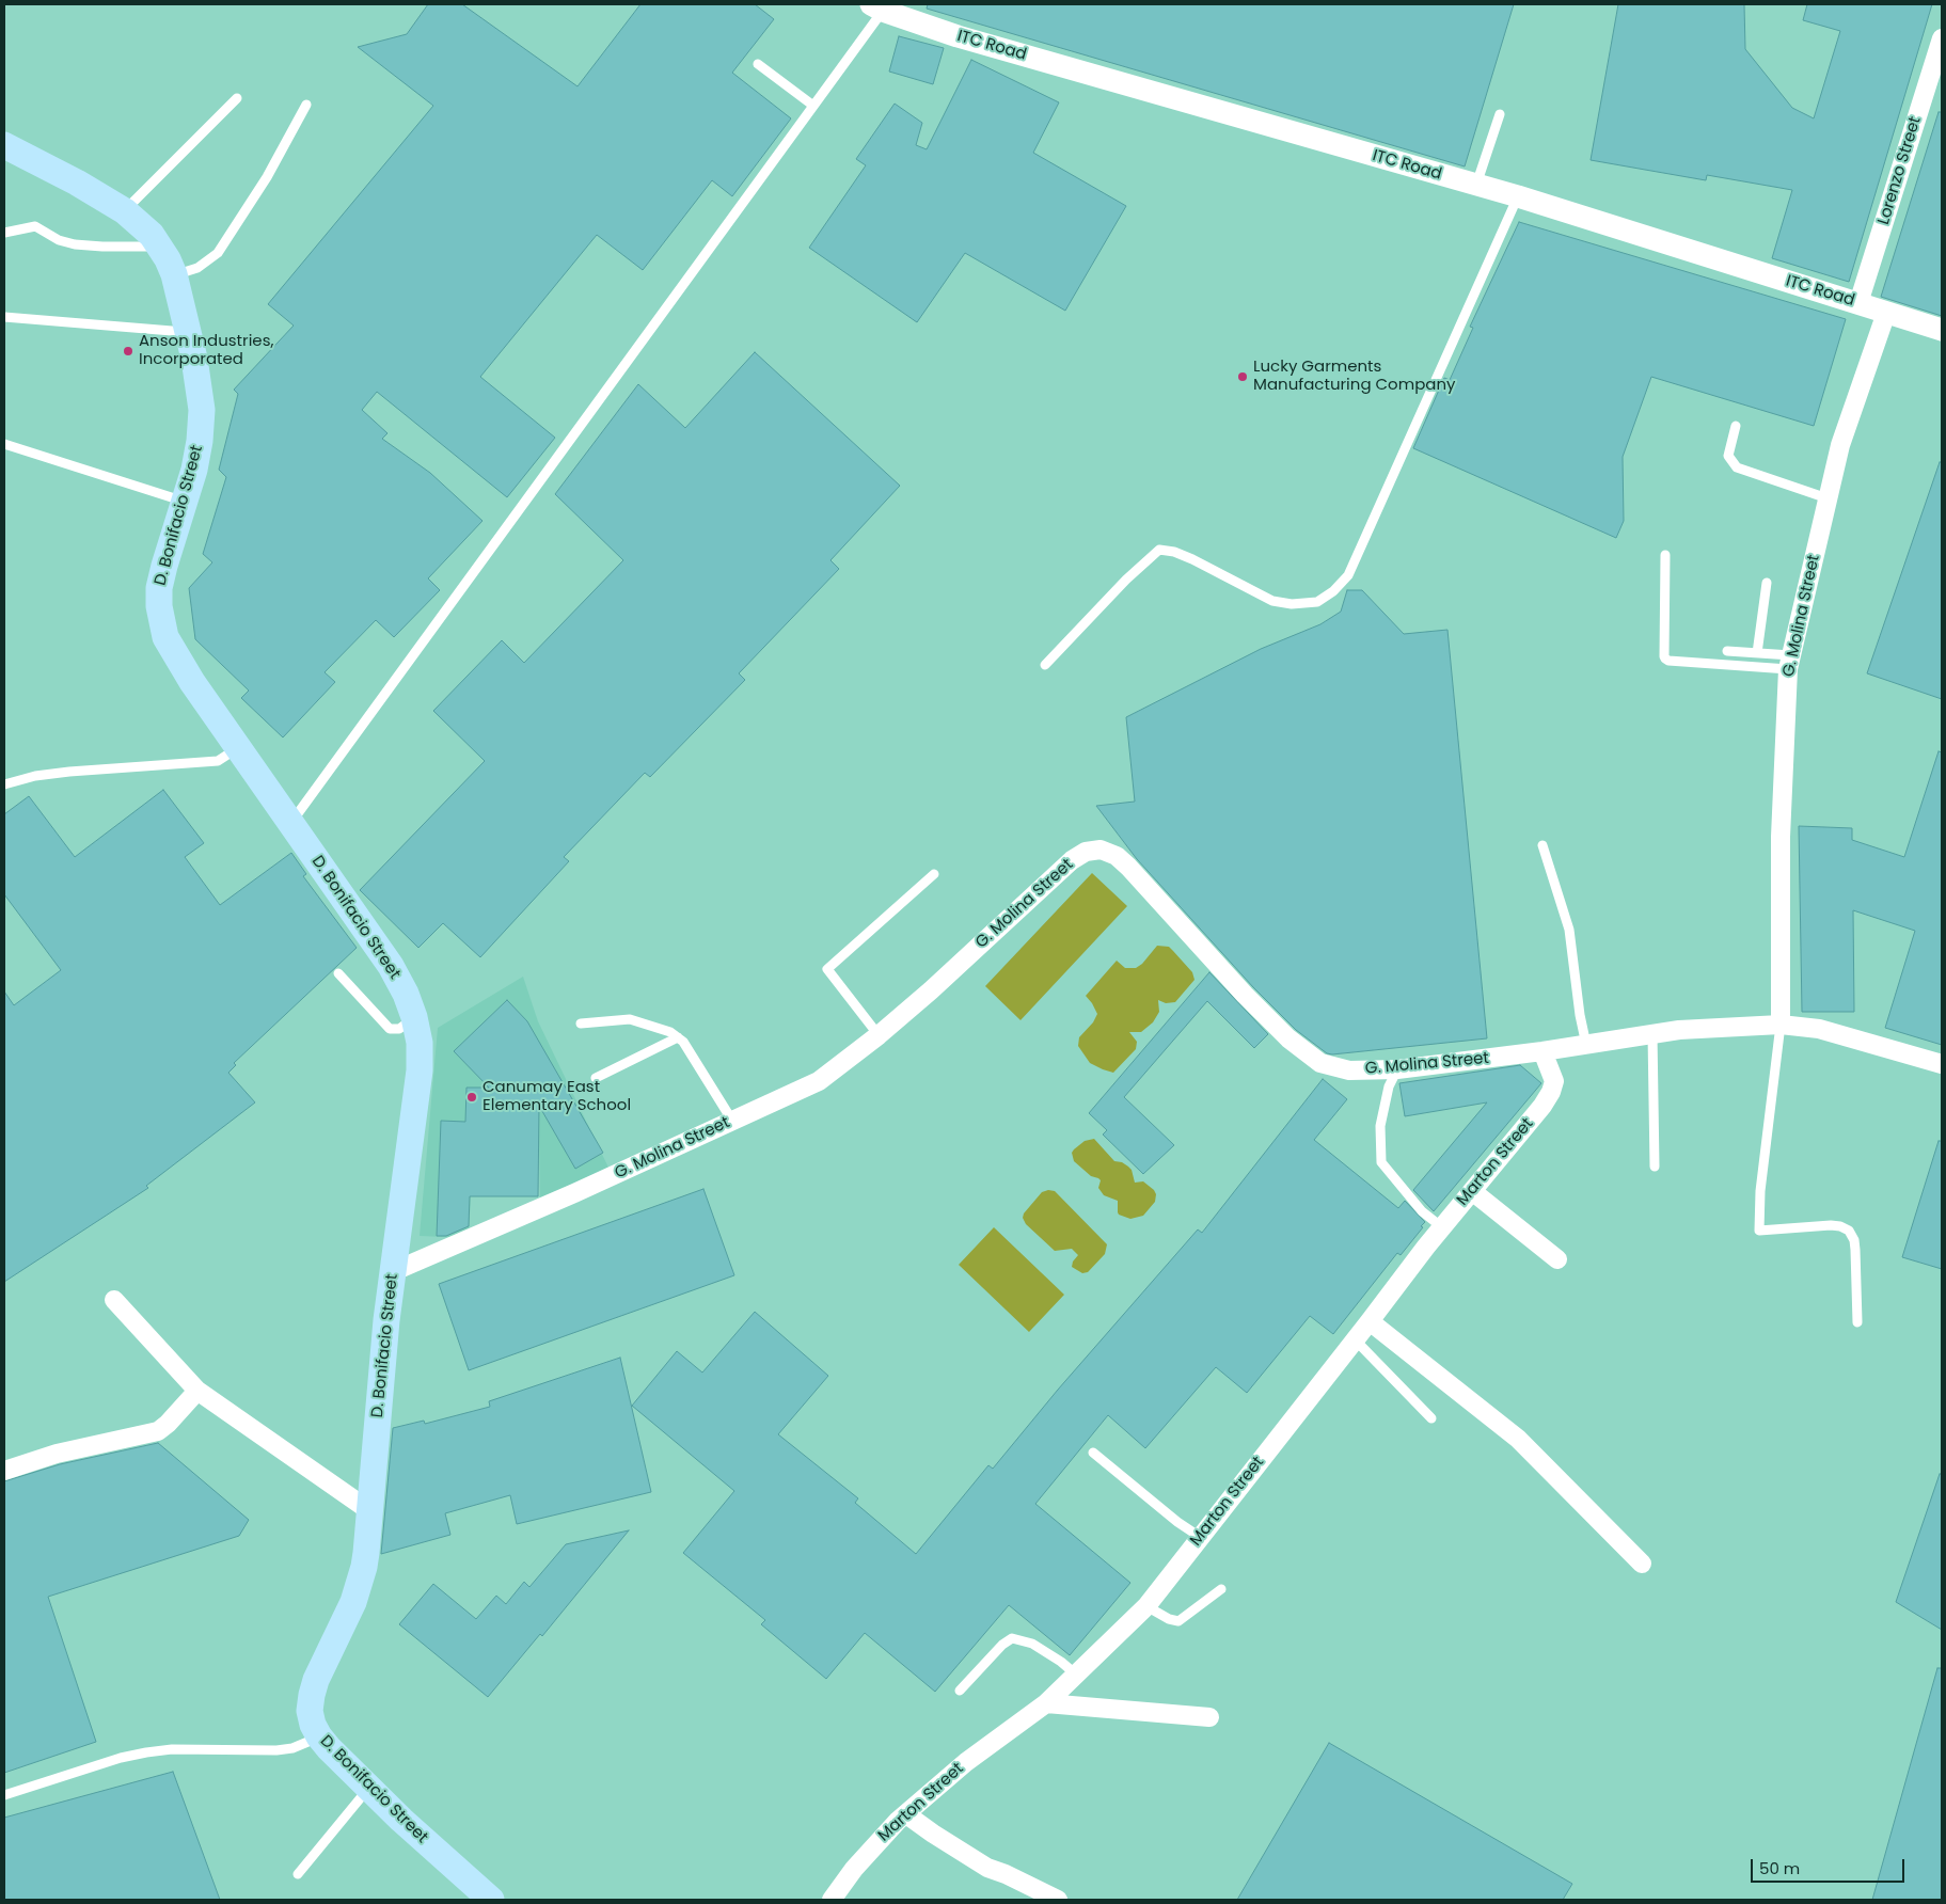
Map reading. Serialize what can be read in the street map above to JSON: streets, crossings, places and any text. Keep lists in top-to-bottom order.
{
  "streets": {
    "main road": ["D. Bonifacio Street"],
    "street": [
      "ITC Road",
      "Lorenzo Street",
      "G. Molina Street",
      "Marton Street"
    ]
  },
  "crossings": [
    ["ITC Road", "Lorenzo Street"],
    ["ITC Road", "G. Molina Street"],
    ["D. Bonifacio Street", "G. Molina Street"],
    ["G. Molina Street", "Marton Street"]
  ],
  "places": ["Anson Industries, Incorporated", "Lucky Garments Manufacturing Company", "Canumay East Elementary School"],
  "scale_bar": "50 m"
}
